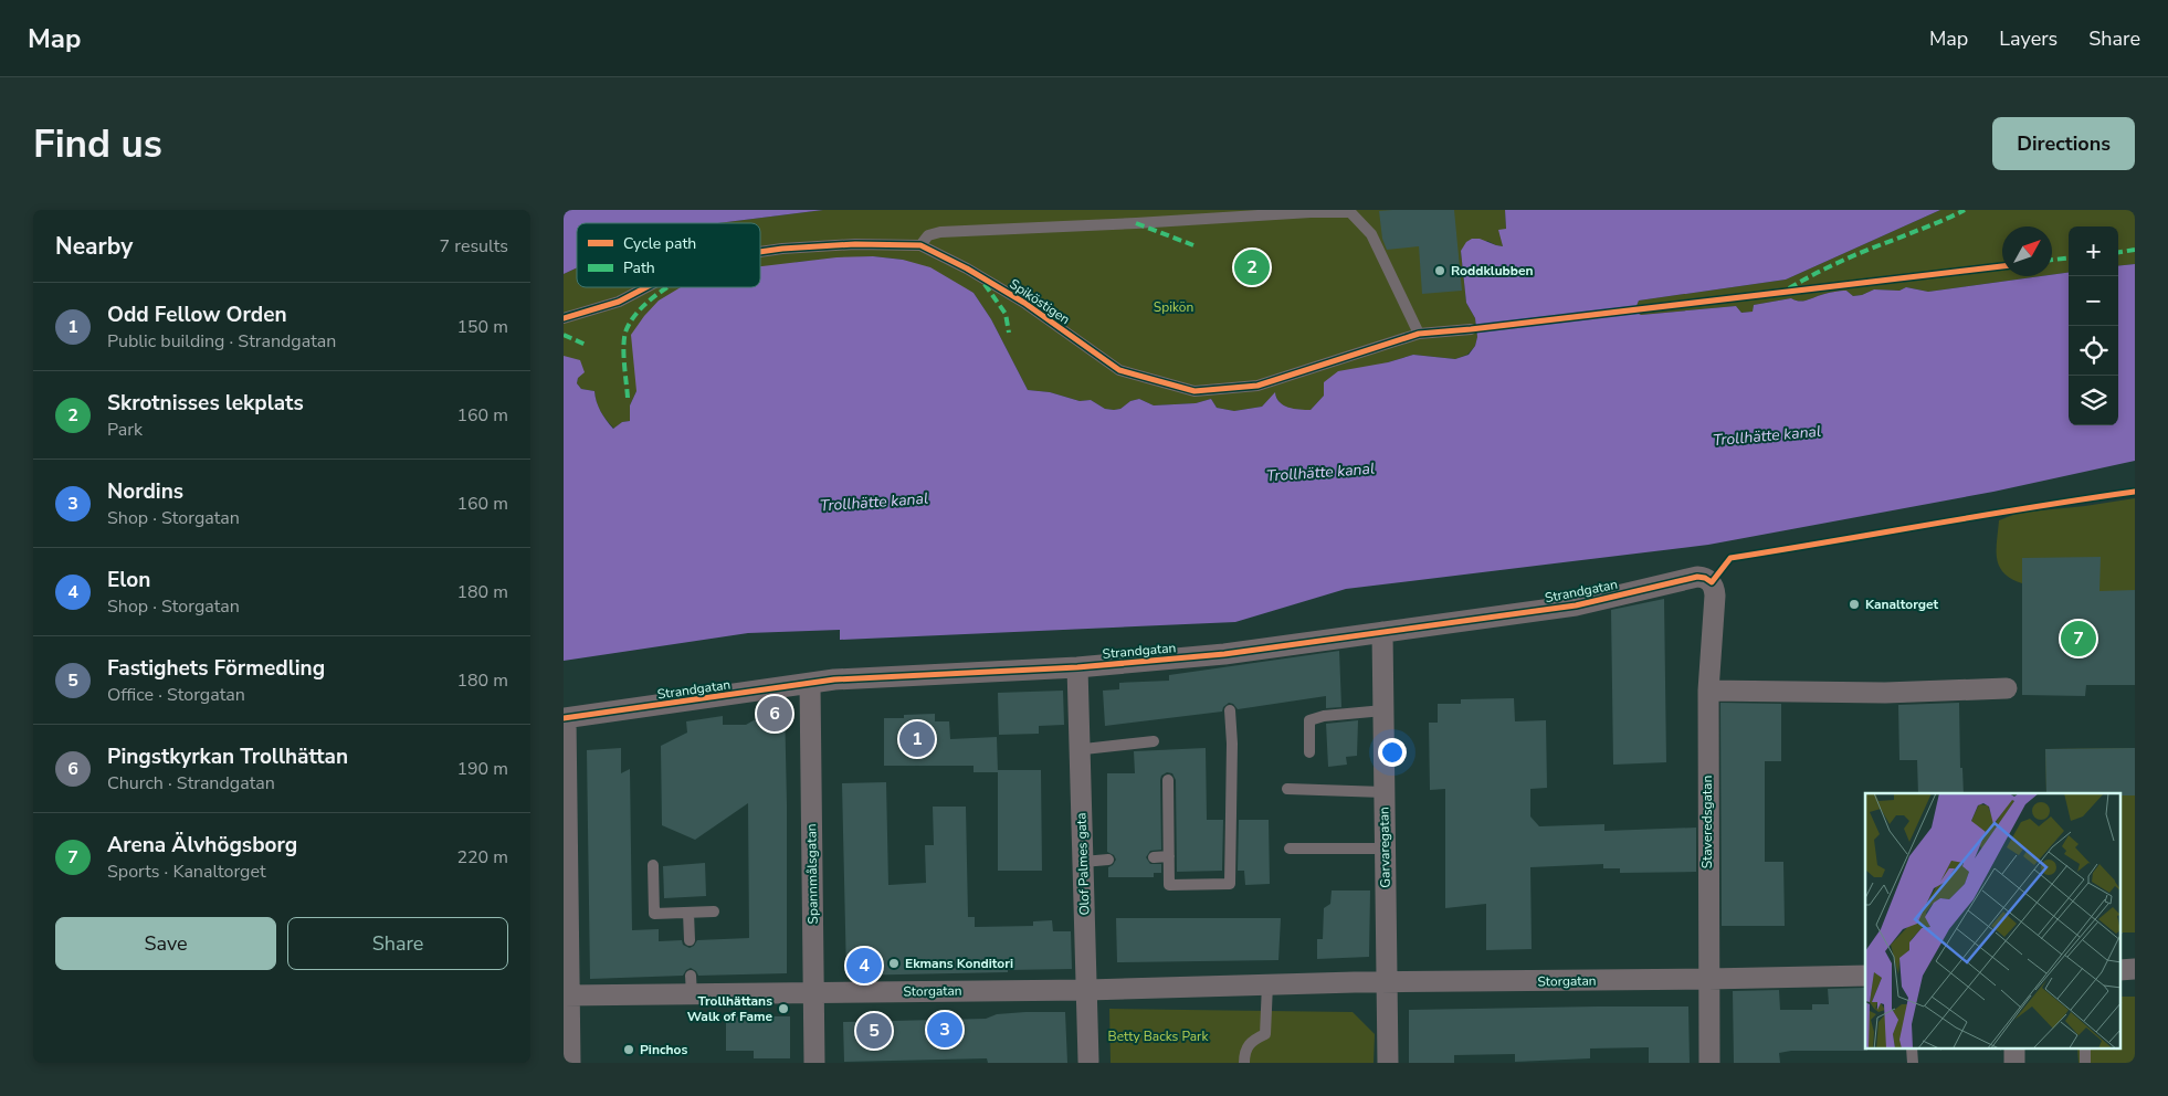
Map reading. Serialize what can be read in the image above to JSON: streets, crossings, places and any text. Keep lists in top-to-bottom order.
{
  "streets": {
    "street": [
      "Strandgatan",
      "Staveredsgatan",
      "Garvaregatan",
      "Olof Palmes gata",
      "Spannmålsgatan",
      "Storgatan"
    ],
    "lane": ["Spiköstigen"]
  },
  "crossings": [
    ["Strandgatan", "Staveredsgatan"],
    ["Strandgatan", "Garvaregatan"],
    ["Strandgatan", "Olof Palmes gata"],
    ["Strandgatan", "Spannmålsgatan"],
    ["Staveredsgatan", "Storgatan"],
    ["Garvaregatan", "Storgatan"],
    ["Olof Palmes gata", "Storgatan"],
    ["Spannmålsgatan", "Storgatan"]
  ],
  "water": ["Trollhätte kanal"],
  "parks": ["Spikön", "Betty Backs Park"],
  "places": [
    "Roddklubben",
    "Kanaltorget",
    "Ekmans Konditori",
    "Trollhättans Walk of Fame",
    "Pinchos"
  ],
  "legend": ["Cycle path", "Path"],
  "north": "top right",
  "page": {
    "header": "Map",
    "nav": ["Map", "Layers", "Share"],
    "buttons": [
      "Directions",
      ["Save", "Share"]
    ],
    "title": "Find us",
    "heading": ["Nearby", "7 results"],
    "map_buttons": ["+", "−"],
    "pins": [
      "2",
      "7",
      "6",
      "1",
      "4",
      "3",
      "5"
    ],
    "list": [
      {
        "mark": "1",
        "name": "Odd Fellow Orden",
        "note": "Public building · Strandgatan",
        "value": "150 m"
      },
      {
        "mark": "2",
        "name": "Skrotnisses lekplats",
        "note": "Park",
        "value": "160 m"
      },
      {
        "mark": "3",
        "name": "Nordins",
        "note": "Shop · Storgatan",
        "value": "160 m"
      },
      {
        "mark": "4",
        "name": "Elon",
        "note": "Shop · Storgatan",
        "value": "180 m"
      },
      {
        "mark": "5",
        "name": "Fastighets Förmedling",
        "note": "Office · Storgatan",
        "value": "180 m"
      },
      {
        "mark": "6",
        "name": "Pingstkyrkan Trollhättan",
        "note": "Church · Strandgatan",
        "value": "190 m"
      },
      {
        "mark": "7",
        "name": "Arena Älvhögsborg",
        "note": "Sports · Kanaltorget",
        "value": "220 m"
      }
    ]
  }
}
